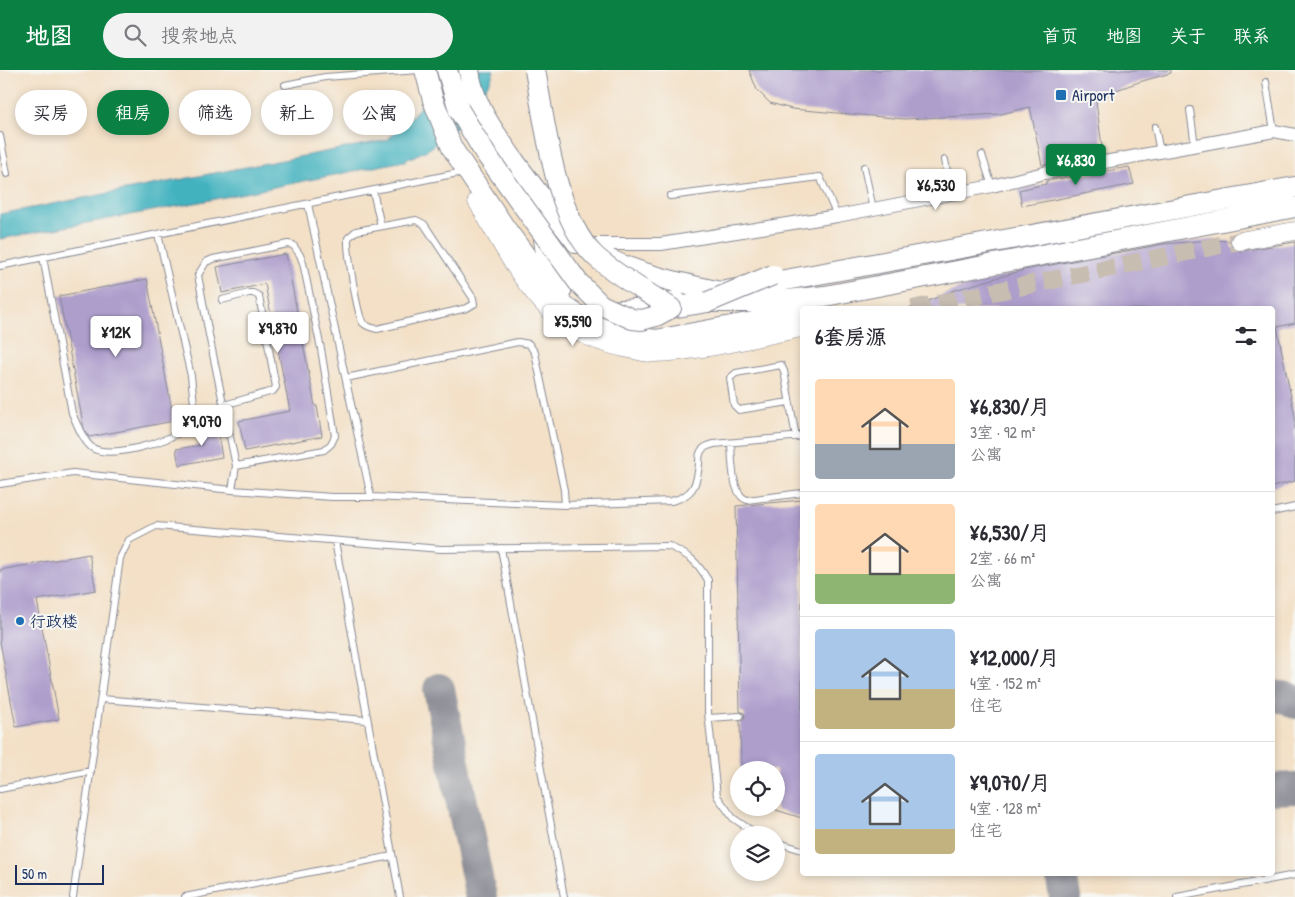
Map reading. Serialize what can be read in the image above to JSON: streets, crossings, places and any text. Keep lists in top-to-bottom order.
{
  "places": {
    "transit": ["Airport"],
    "other": ["行政楼"]
  },
  "scale_bar": "50 m",
  "page": {
    "header": "地图",
    "search": "搜索地点",
    "nav": [
      "首页",
      "地图",
      "关于",
      "联系"
    ],
    "chip": [
      "买房",
      "租房",
      "筛选",
      "新上",
      "公寓"
    ],
    "price": [
      "¥6,830",
      "¥6,530",
      "¥5,590",
      "¥9,870",
      "¥12K",
      "¥9,070"
    ],
    "heading": "6套房源",
    "list": [
      {
        "name": "¥6,830/月",
        "note": "3室 · 92 m² · 公寓"
      },
      {
        "name": "¥6,530/月",
        "note": "2室 · 66 m² · 公寓"
      },
      {
        "name": "¥12,000/月",
        "note": "4室 · 152 m² · 住宅"
      },
      {
        "name": "¥9,070/月",
        "note": "4室 · 128 m² · 住宅"
      }
    ],
    "scale": "50 m"
  }
}
